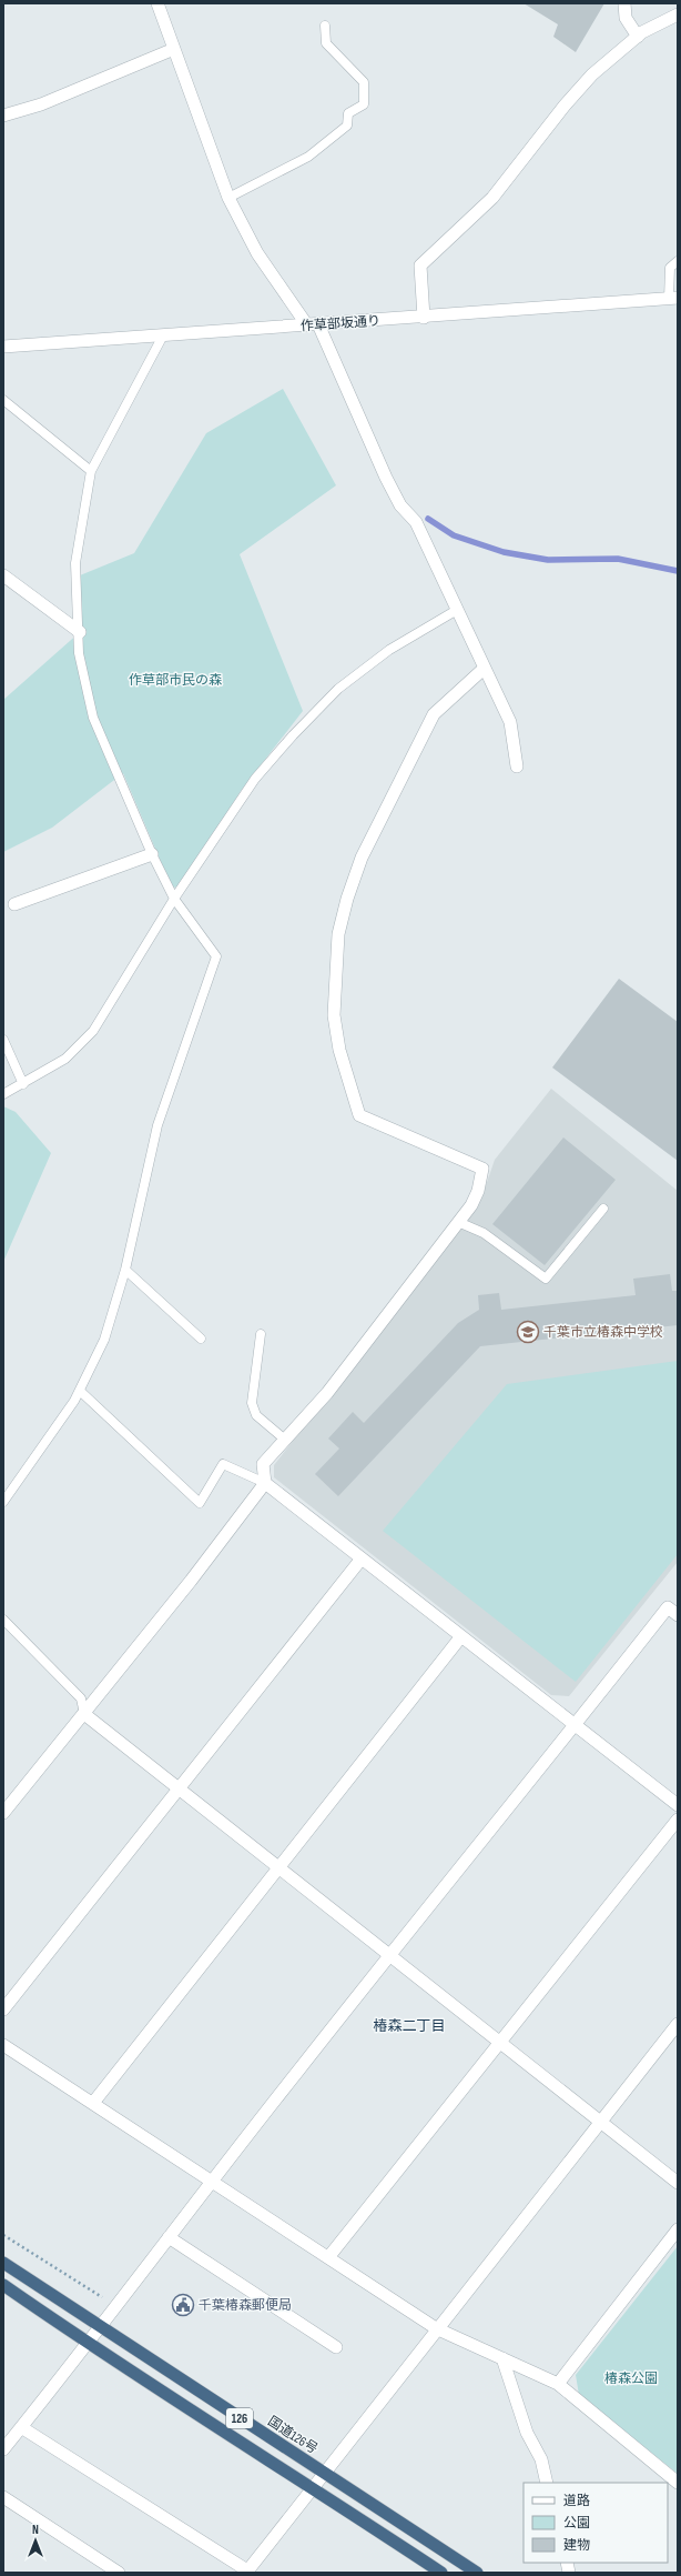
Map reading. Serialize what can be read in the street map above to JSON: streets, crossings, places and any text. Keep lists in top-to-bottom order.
{
  "streets": {
    "highway": ["126", "国道126号"],
    "street": ["作草部坂通り"]
  },
  "districts": ["椿森二丁目"],
  "parks": ["作草部市民の森", "椿森公園"],
  "places": {
    "school or university": ["千葉市立椿森中学校"],
    "public building": ["千葉椿森郵便局"]
  },
  "legend": ["道路", "公園", "建物"],
  "north": "top"
}
